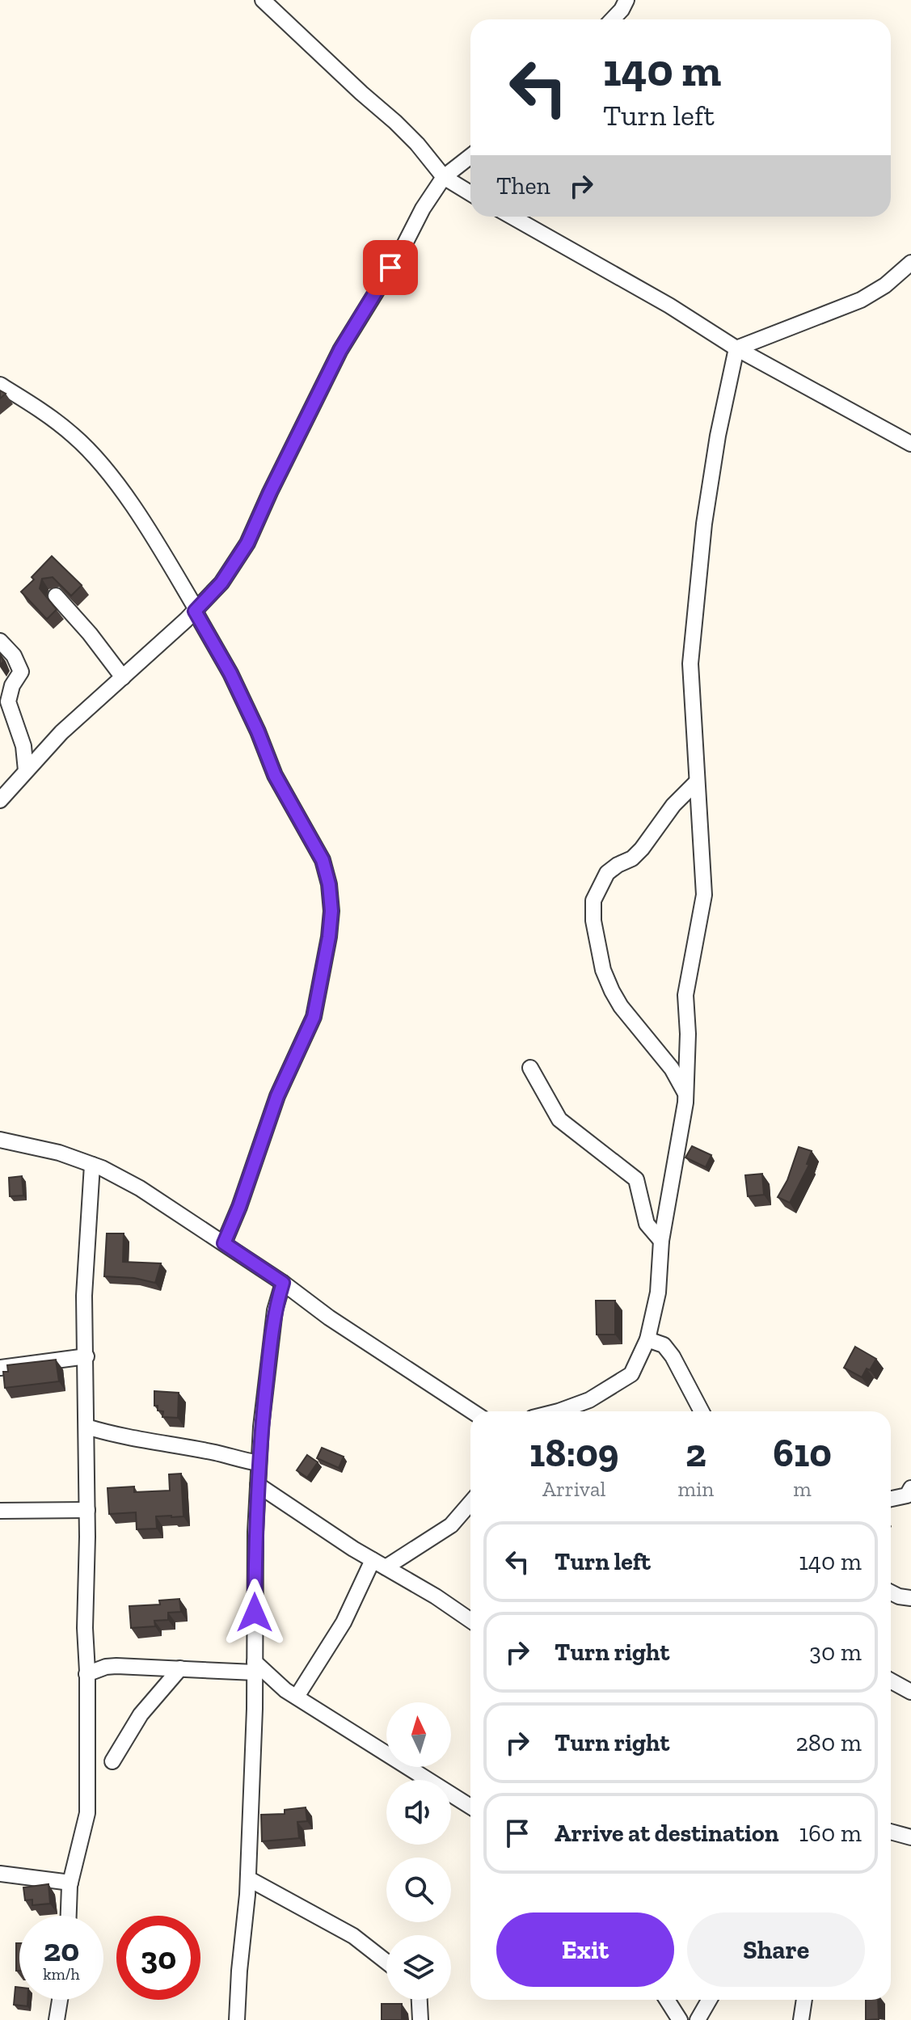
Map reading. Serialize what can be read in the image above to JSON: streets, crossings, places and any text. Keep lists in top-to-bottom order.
{
  "north": "top",
  "page": {
    "turn": ["140 m", "Turn left"],
    "then": "Then",
    "eta": [
      "18:09",
      "Arrival",
      "2",
      "min",
      "610",
      "m"
    ],
    "list": [
      {
        "name": "Turn left",
        "value": "140 m"
      },
      {
        "name": "Turn right",
        "value": "30 m"
      },
      {
        "name": "Turn right",
        "value": "280 m"
      },
      {
        "name": "Arrive at destination",
        "value": "160 m"
      }
    ],
    "buttons": ["Exit", "Share"],
    "speed": "20 km/h",
    "limit": "30"
  }
}
